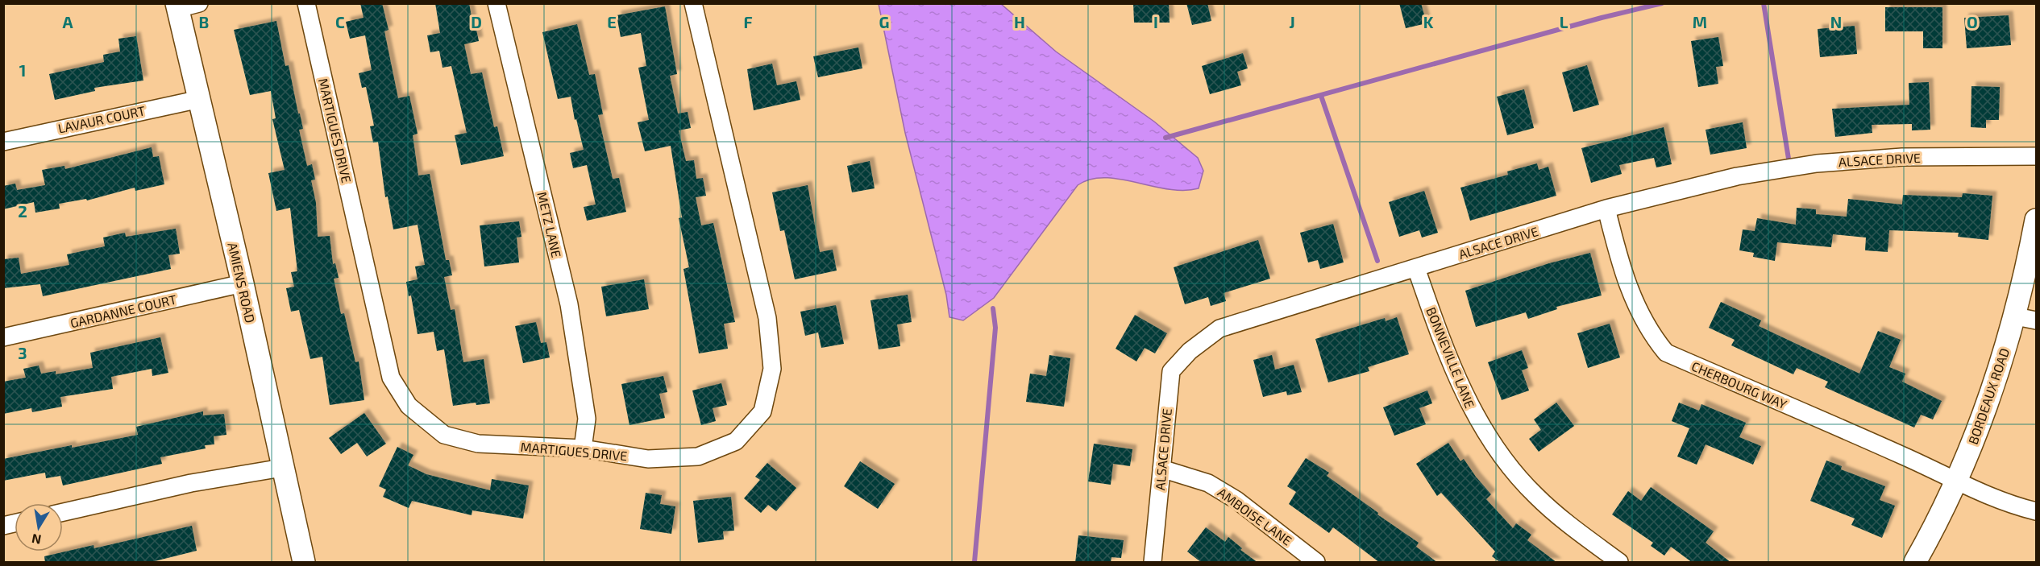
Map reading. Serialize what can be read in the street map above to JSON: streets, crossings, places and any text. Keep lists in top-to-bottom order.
{
  "streets": {
    "street": [
      "LAVAUR COURT",
      "MARTIGUES DRIVE",
      "ALSACE DRIVE",
      "METZ LANE",
      "AMIENS ROAD",
      "GARDANNE COURT",
      "BONNEVILLE LANE",
      "CHERBOURG WAY",
      "BORDEAUX ROAD",
      "AMBOISE LANE"
    ]
  },
  "crossings": [
    ["LAVAUR COURT", "AMIENS ROAD"],
    ["MARTIGUES DRIVE", "METZ LANE"],
    ["ALSACE DRIVE", "BONNEVILLE LANE"],
    ["ALSACE DRIVE", "CHERBOURG WAY"],
    ["ALSACE DRIVE", "AMBOISE LANE"],
    ["AMIENS ROAD", "GARDANNE COURT"],
    ["CHERBOURG WAY", "BORDEAUX ROAD"]
  ],
  "north": "bottom",
  "grid": {
    "columns": [
      "A",
      "B",
      "C",
      "D",
      "E",
      "F",
      "G",
      "H",
      "I",
      "J",
      "K",
      "L",
      "M",
      "N",
      "O"
    ],
    "rows": ["1", "2", "3"]
  }
}
